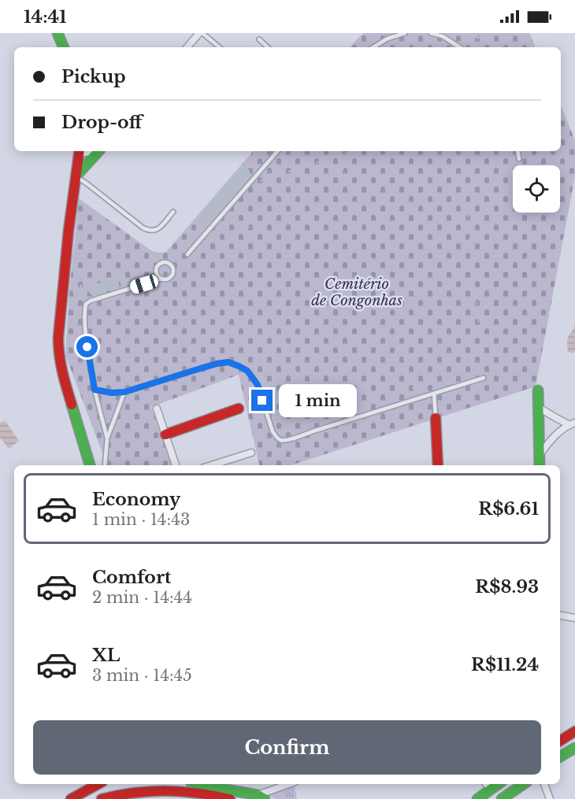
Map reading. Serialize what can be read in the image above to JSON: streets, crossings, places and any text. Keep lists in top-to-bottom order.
{
  "parks": ["Cemitério de Congonhas"],
  "page": {
    "status": "14:41",
    "banner": ["Pickup", "Drop-off"],
    "bubble": "1 min",
    "list": [
      {
        "name": "Economy",
        "note": "1 min · 14:43",
        "value": "R$6.61"
      },
      {
        "name": "Comfort",
        "note": "2 min · 14:44",
        "value": "R$8.93"
      },
      {
        "name": "XL",
        "note": "3 min · 14:45",
        "value": "R$11.24"
      }
    ],
    "buttons": "Confirm"
  }
}
